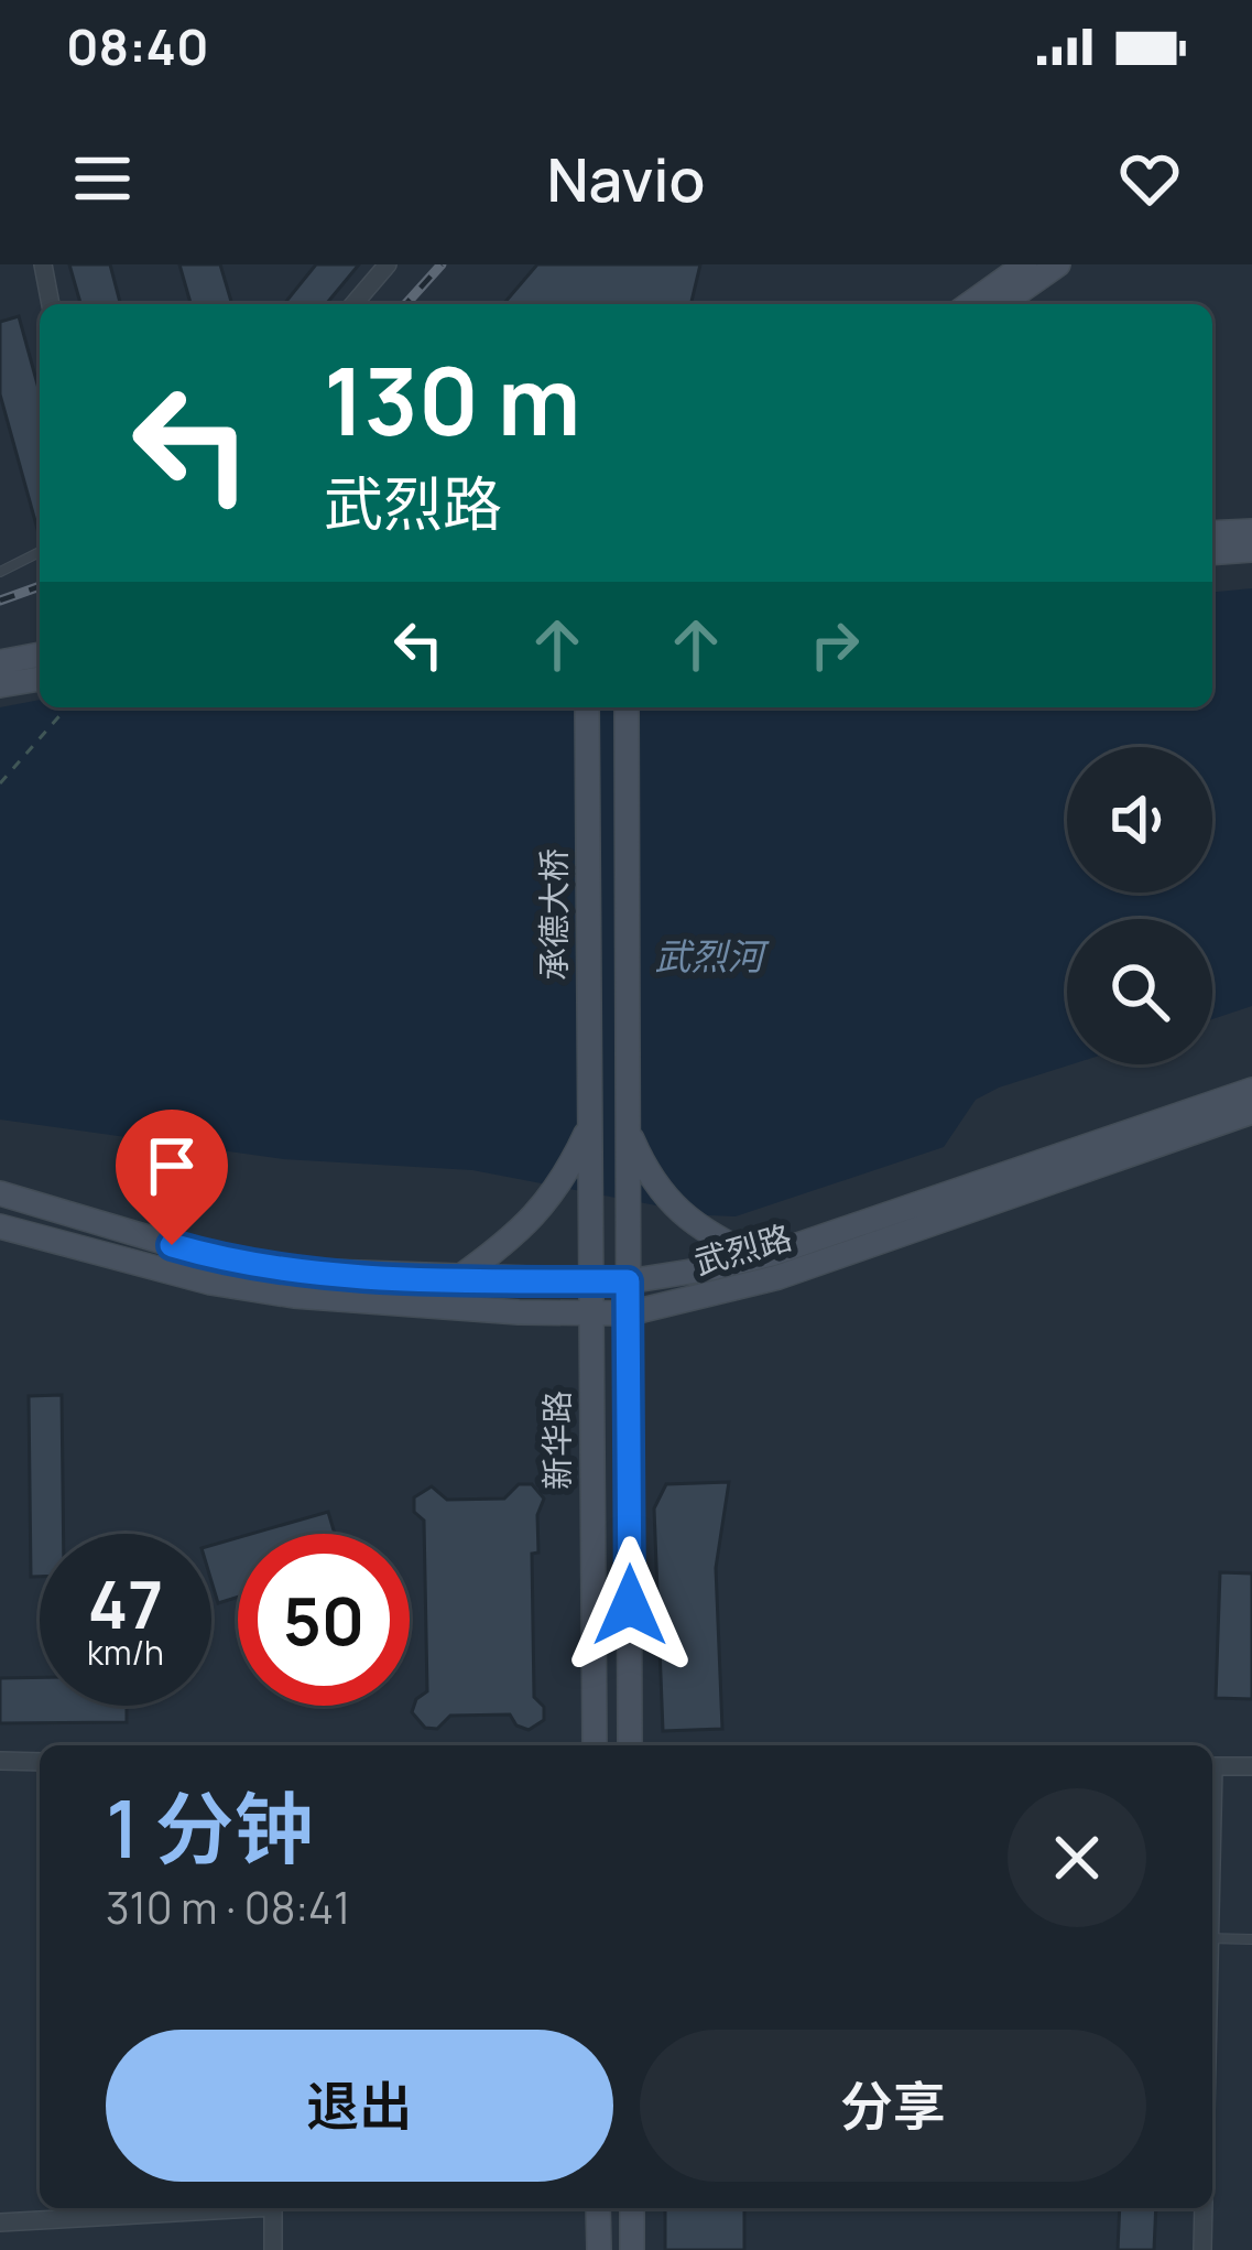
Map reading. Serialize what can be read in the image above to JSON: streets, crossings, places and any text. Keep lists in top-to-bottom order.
{
  "streets": {
    "main road": ["承德大桥", "武烈路", "新华路"]
  },
  "crossings": [
    ["承德大桥", "新华路"],
    ["武烈路", "新华路"]
  ],
  "water": ["武烈河"],
  "page": {
    "status": "08:40",
    "header": "Navio",
    "turn": ["130 m", "武烈路"],
    "speed": "47 km/h",
    "limit": "50",
    "heading": ["1 分钟", "310 m · 08:41"],
    "buttons": ["退出", "分享"]
  }
}
